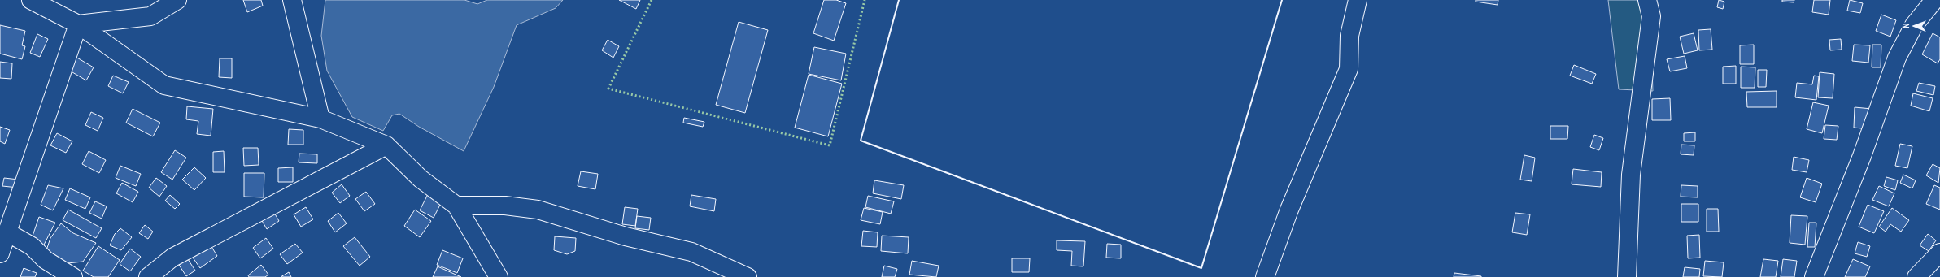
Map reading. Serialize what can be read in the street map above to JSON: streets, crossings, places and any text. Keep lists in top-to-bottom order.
{
  "north": "left"
}
